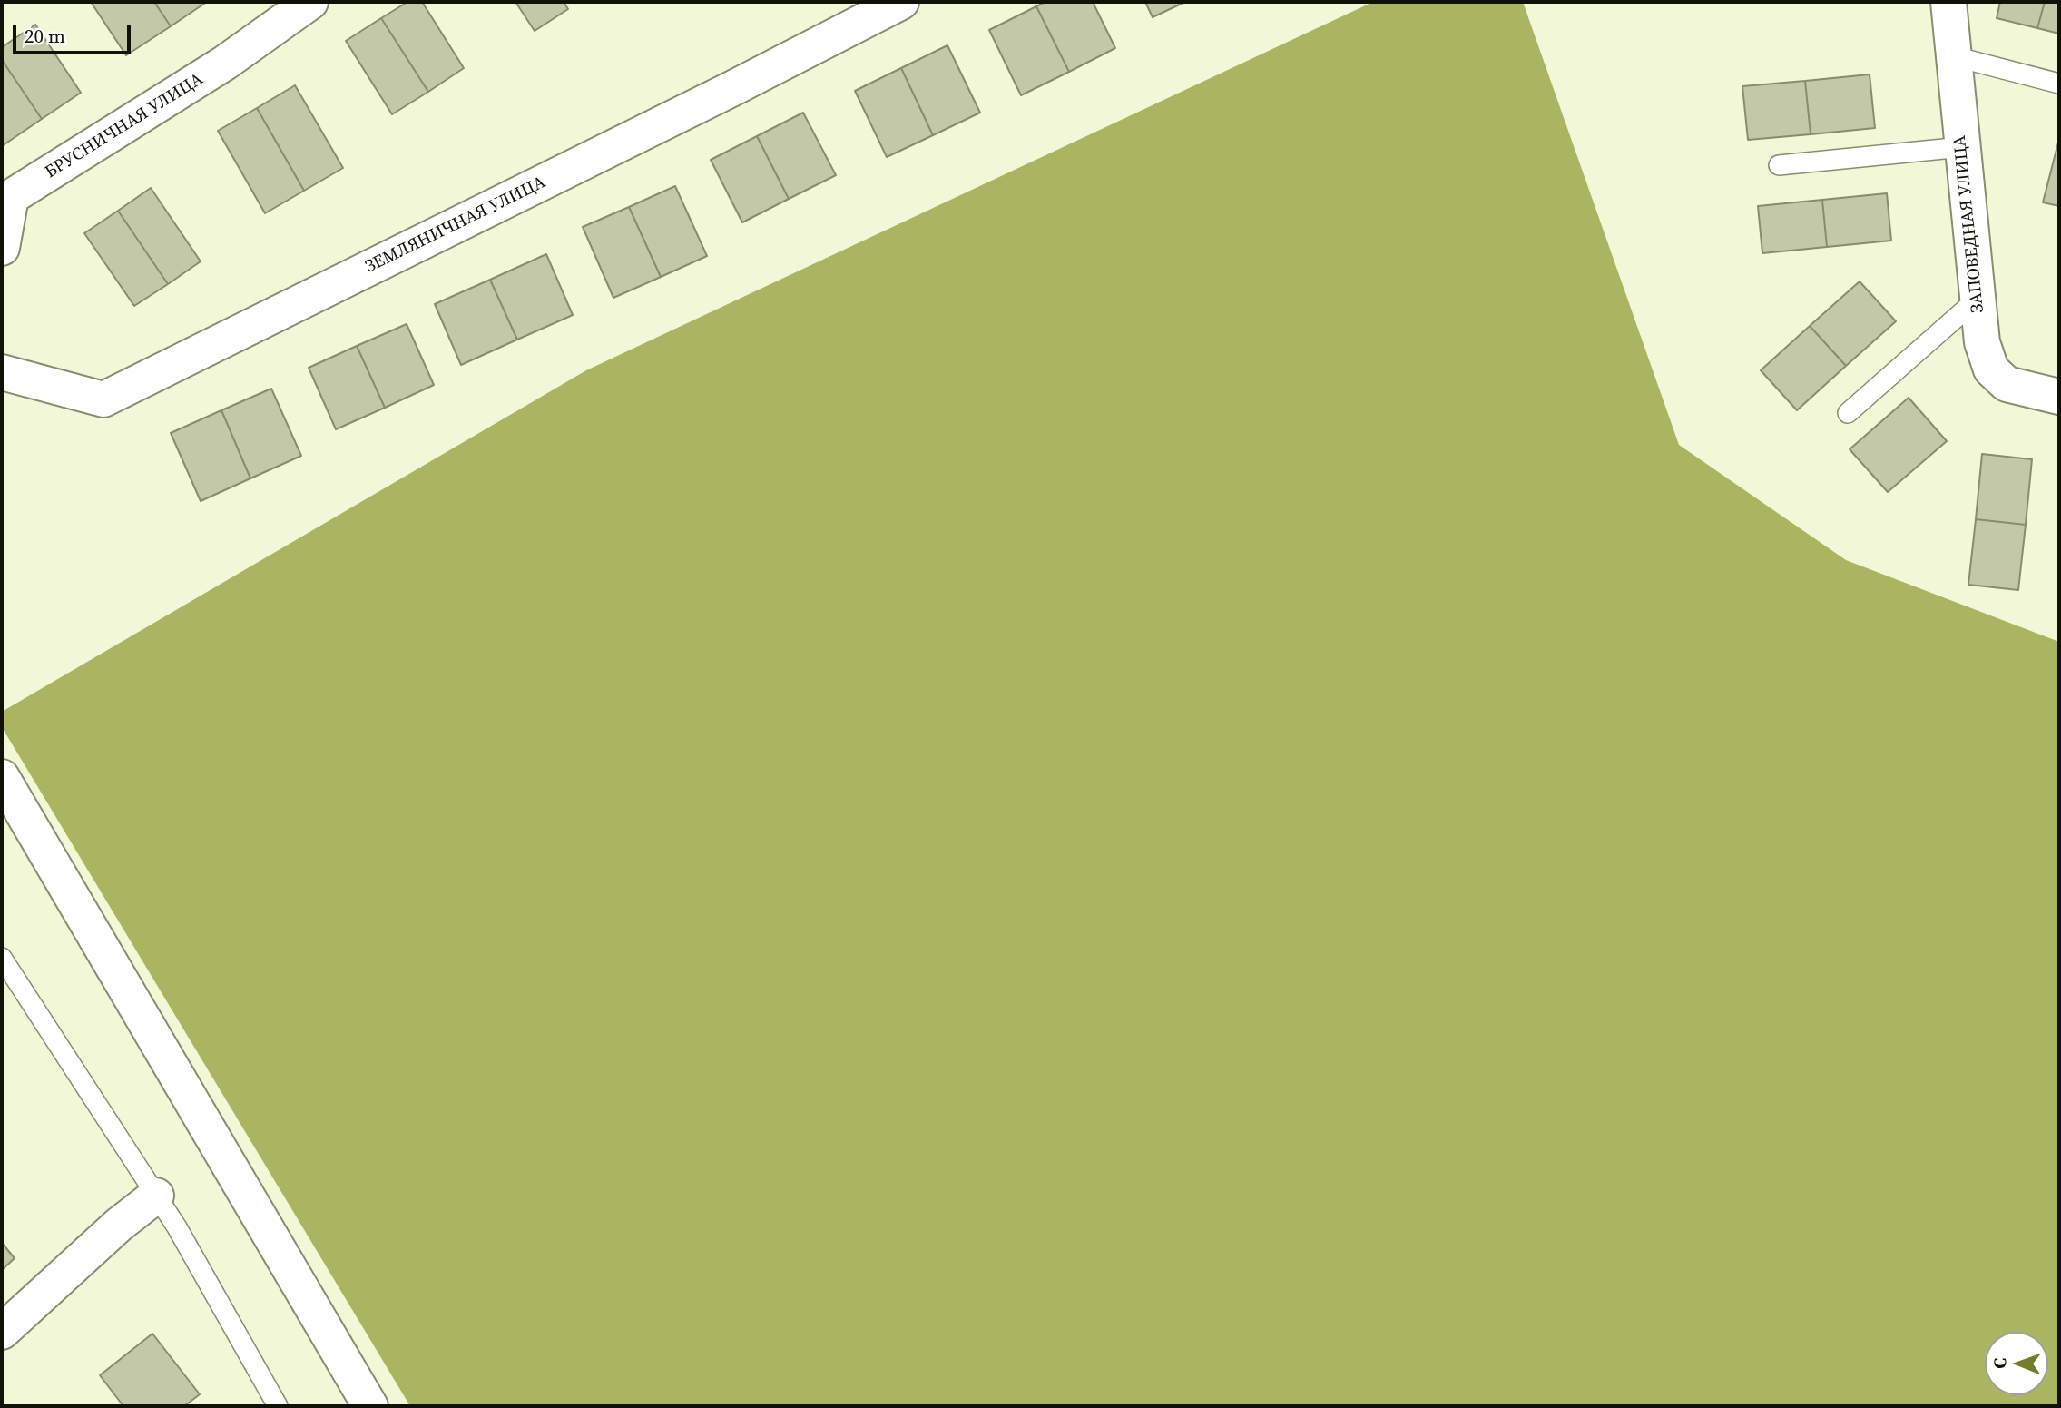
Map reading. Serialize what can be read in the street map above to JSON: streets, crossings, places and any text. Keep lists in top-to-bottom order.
{
  "streets": {
    "street": ["БРУСНИЧНАЯ УЛИЦА", "ЗАПОВЕДНАЯ УЛИЦА", "ЗЕМЛЯНИЧНАЯ УЛИЦА"]
  },
  "scale_bar": "20 m",
  "north": "left"
}
